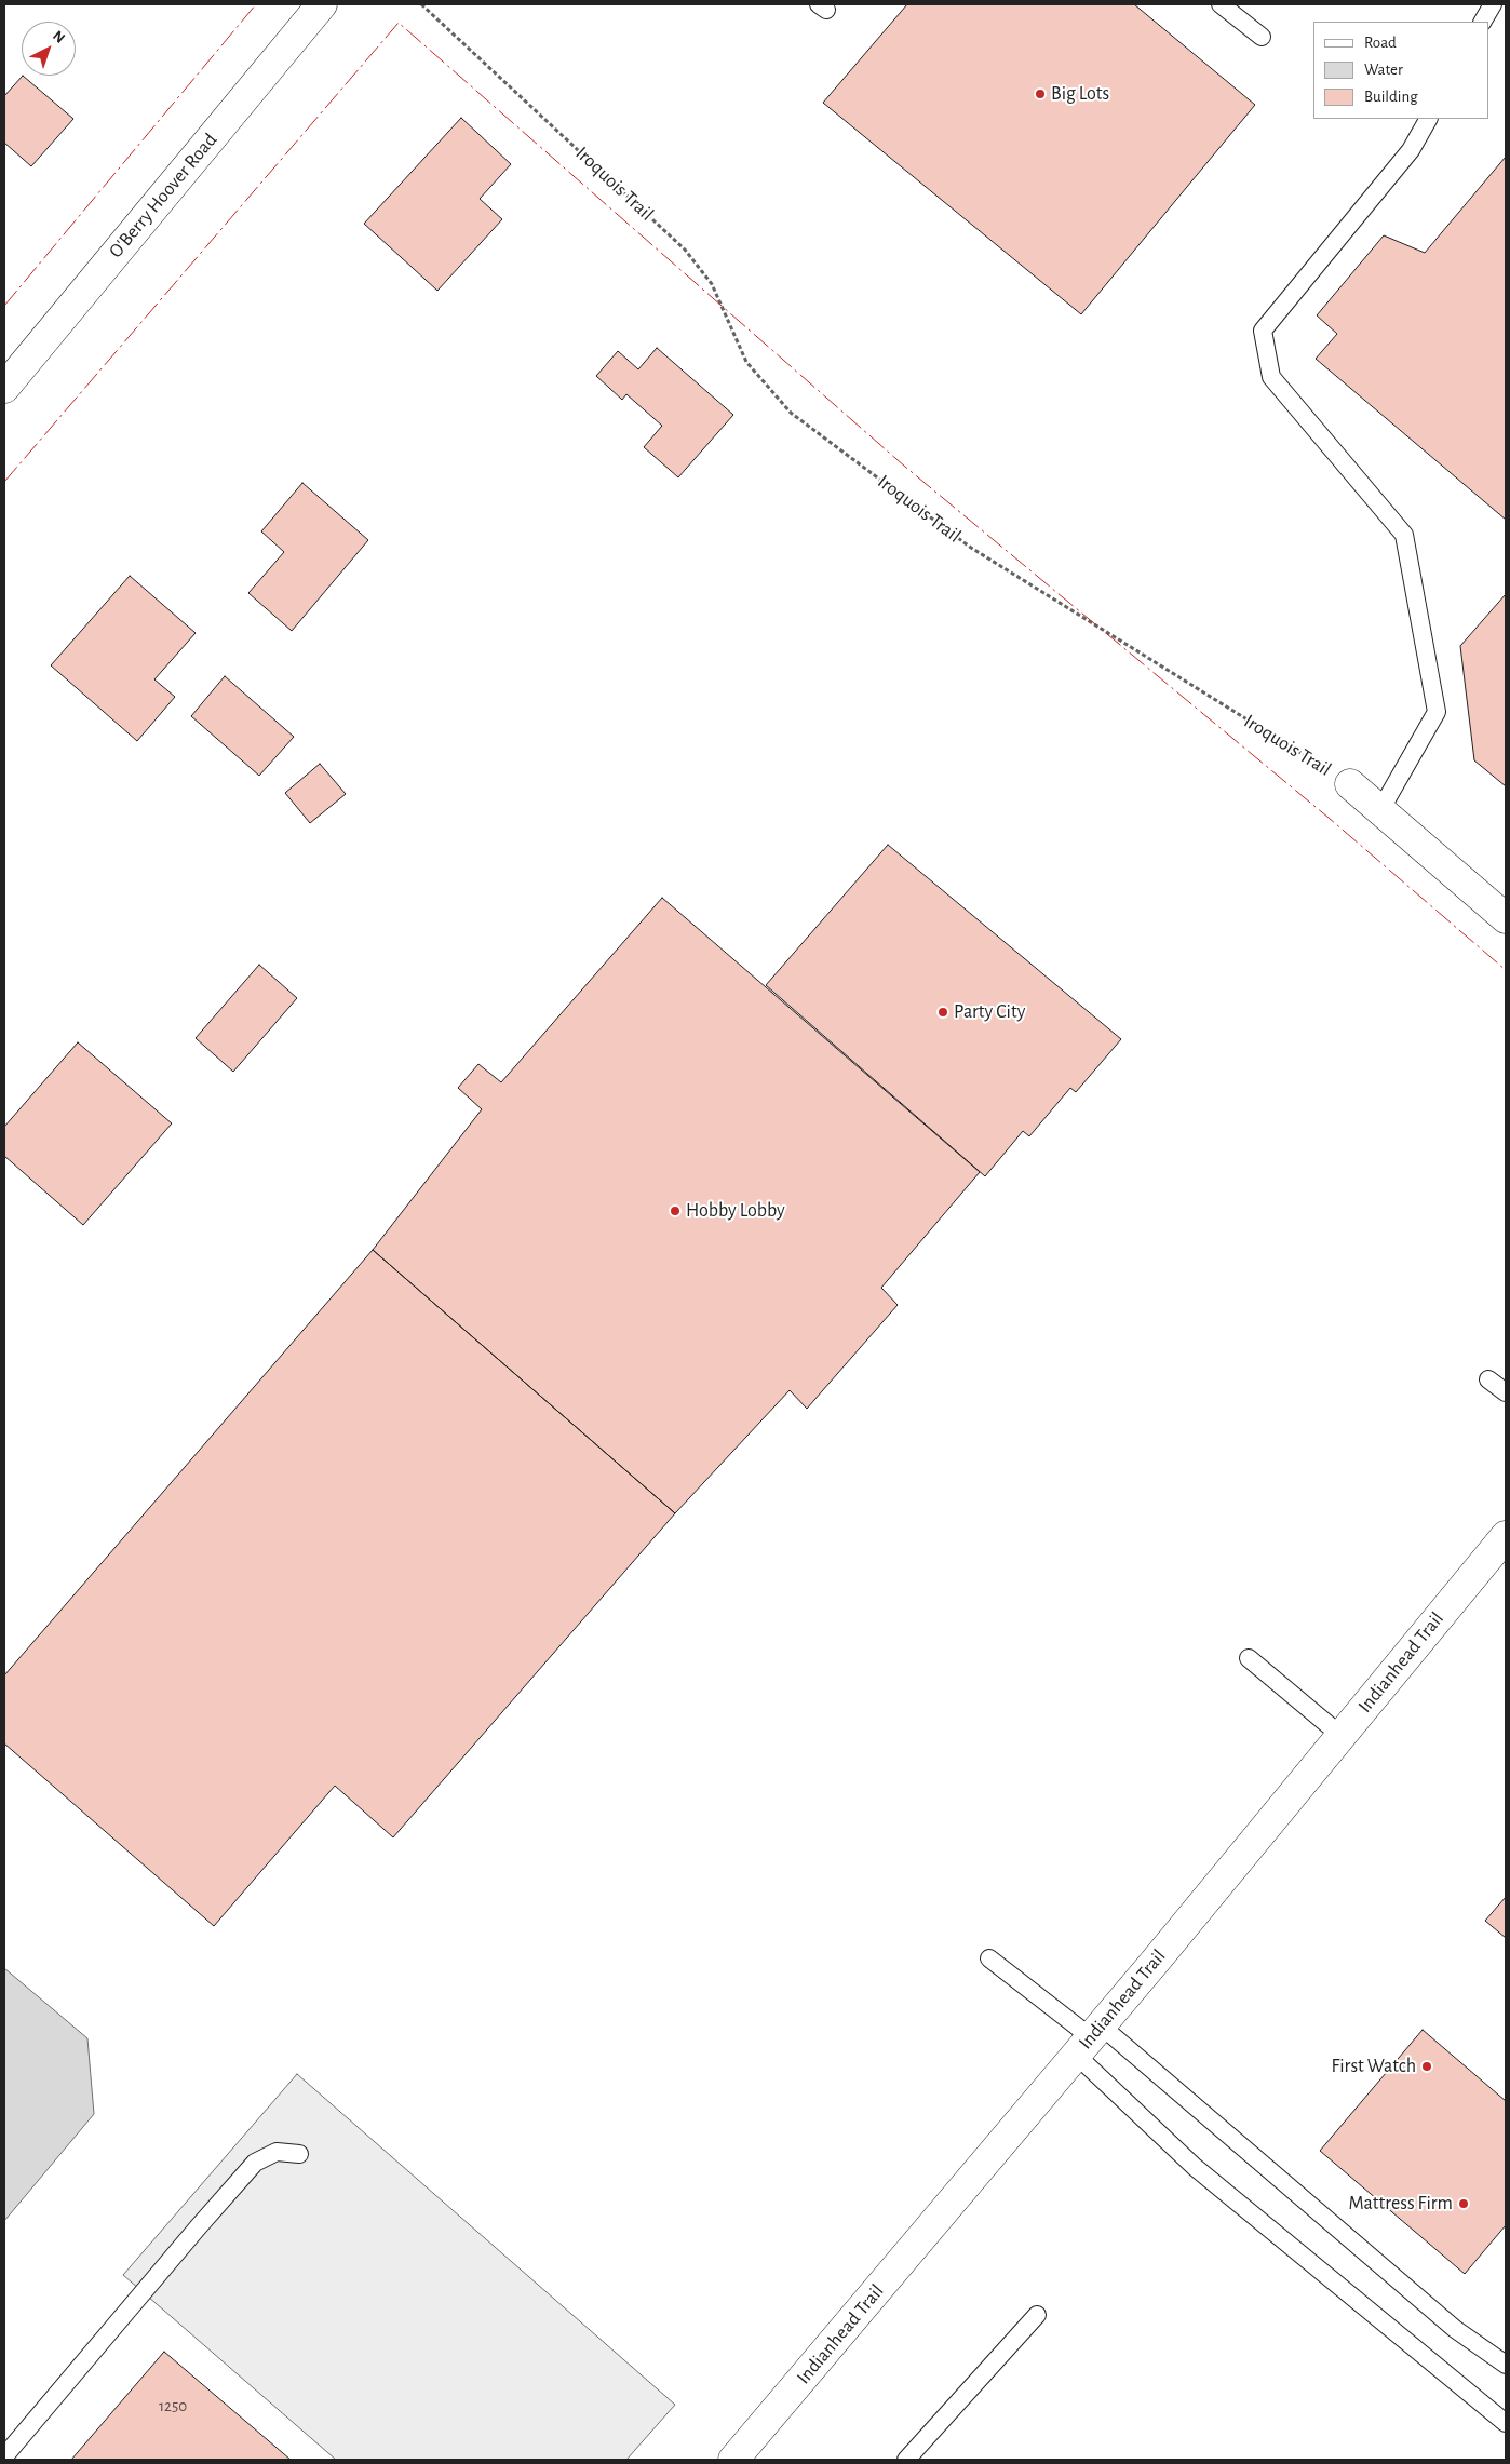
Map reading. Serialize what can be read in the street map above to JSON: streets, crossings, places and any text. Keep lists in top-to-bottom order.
{
  "streets": {
    "street": ["Iroquois Trail", "O'Berry Hoover Road", "Indianhead Trail"]
  },
  "places": [
    "Big Lots",
    "Party City",
    "Hobby Lobby",
    "First Watch",
    "Mattress Firm"
  ],
  "house_numbers": ["1250"],
  "legend": ["Road", "Water", "Building"],
  "north": "top right"
}
